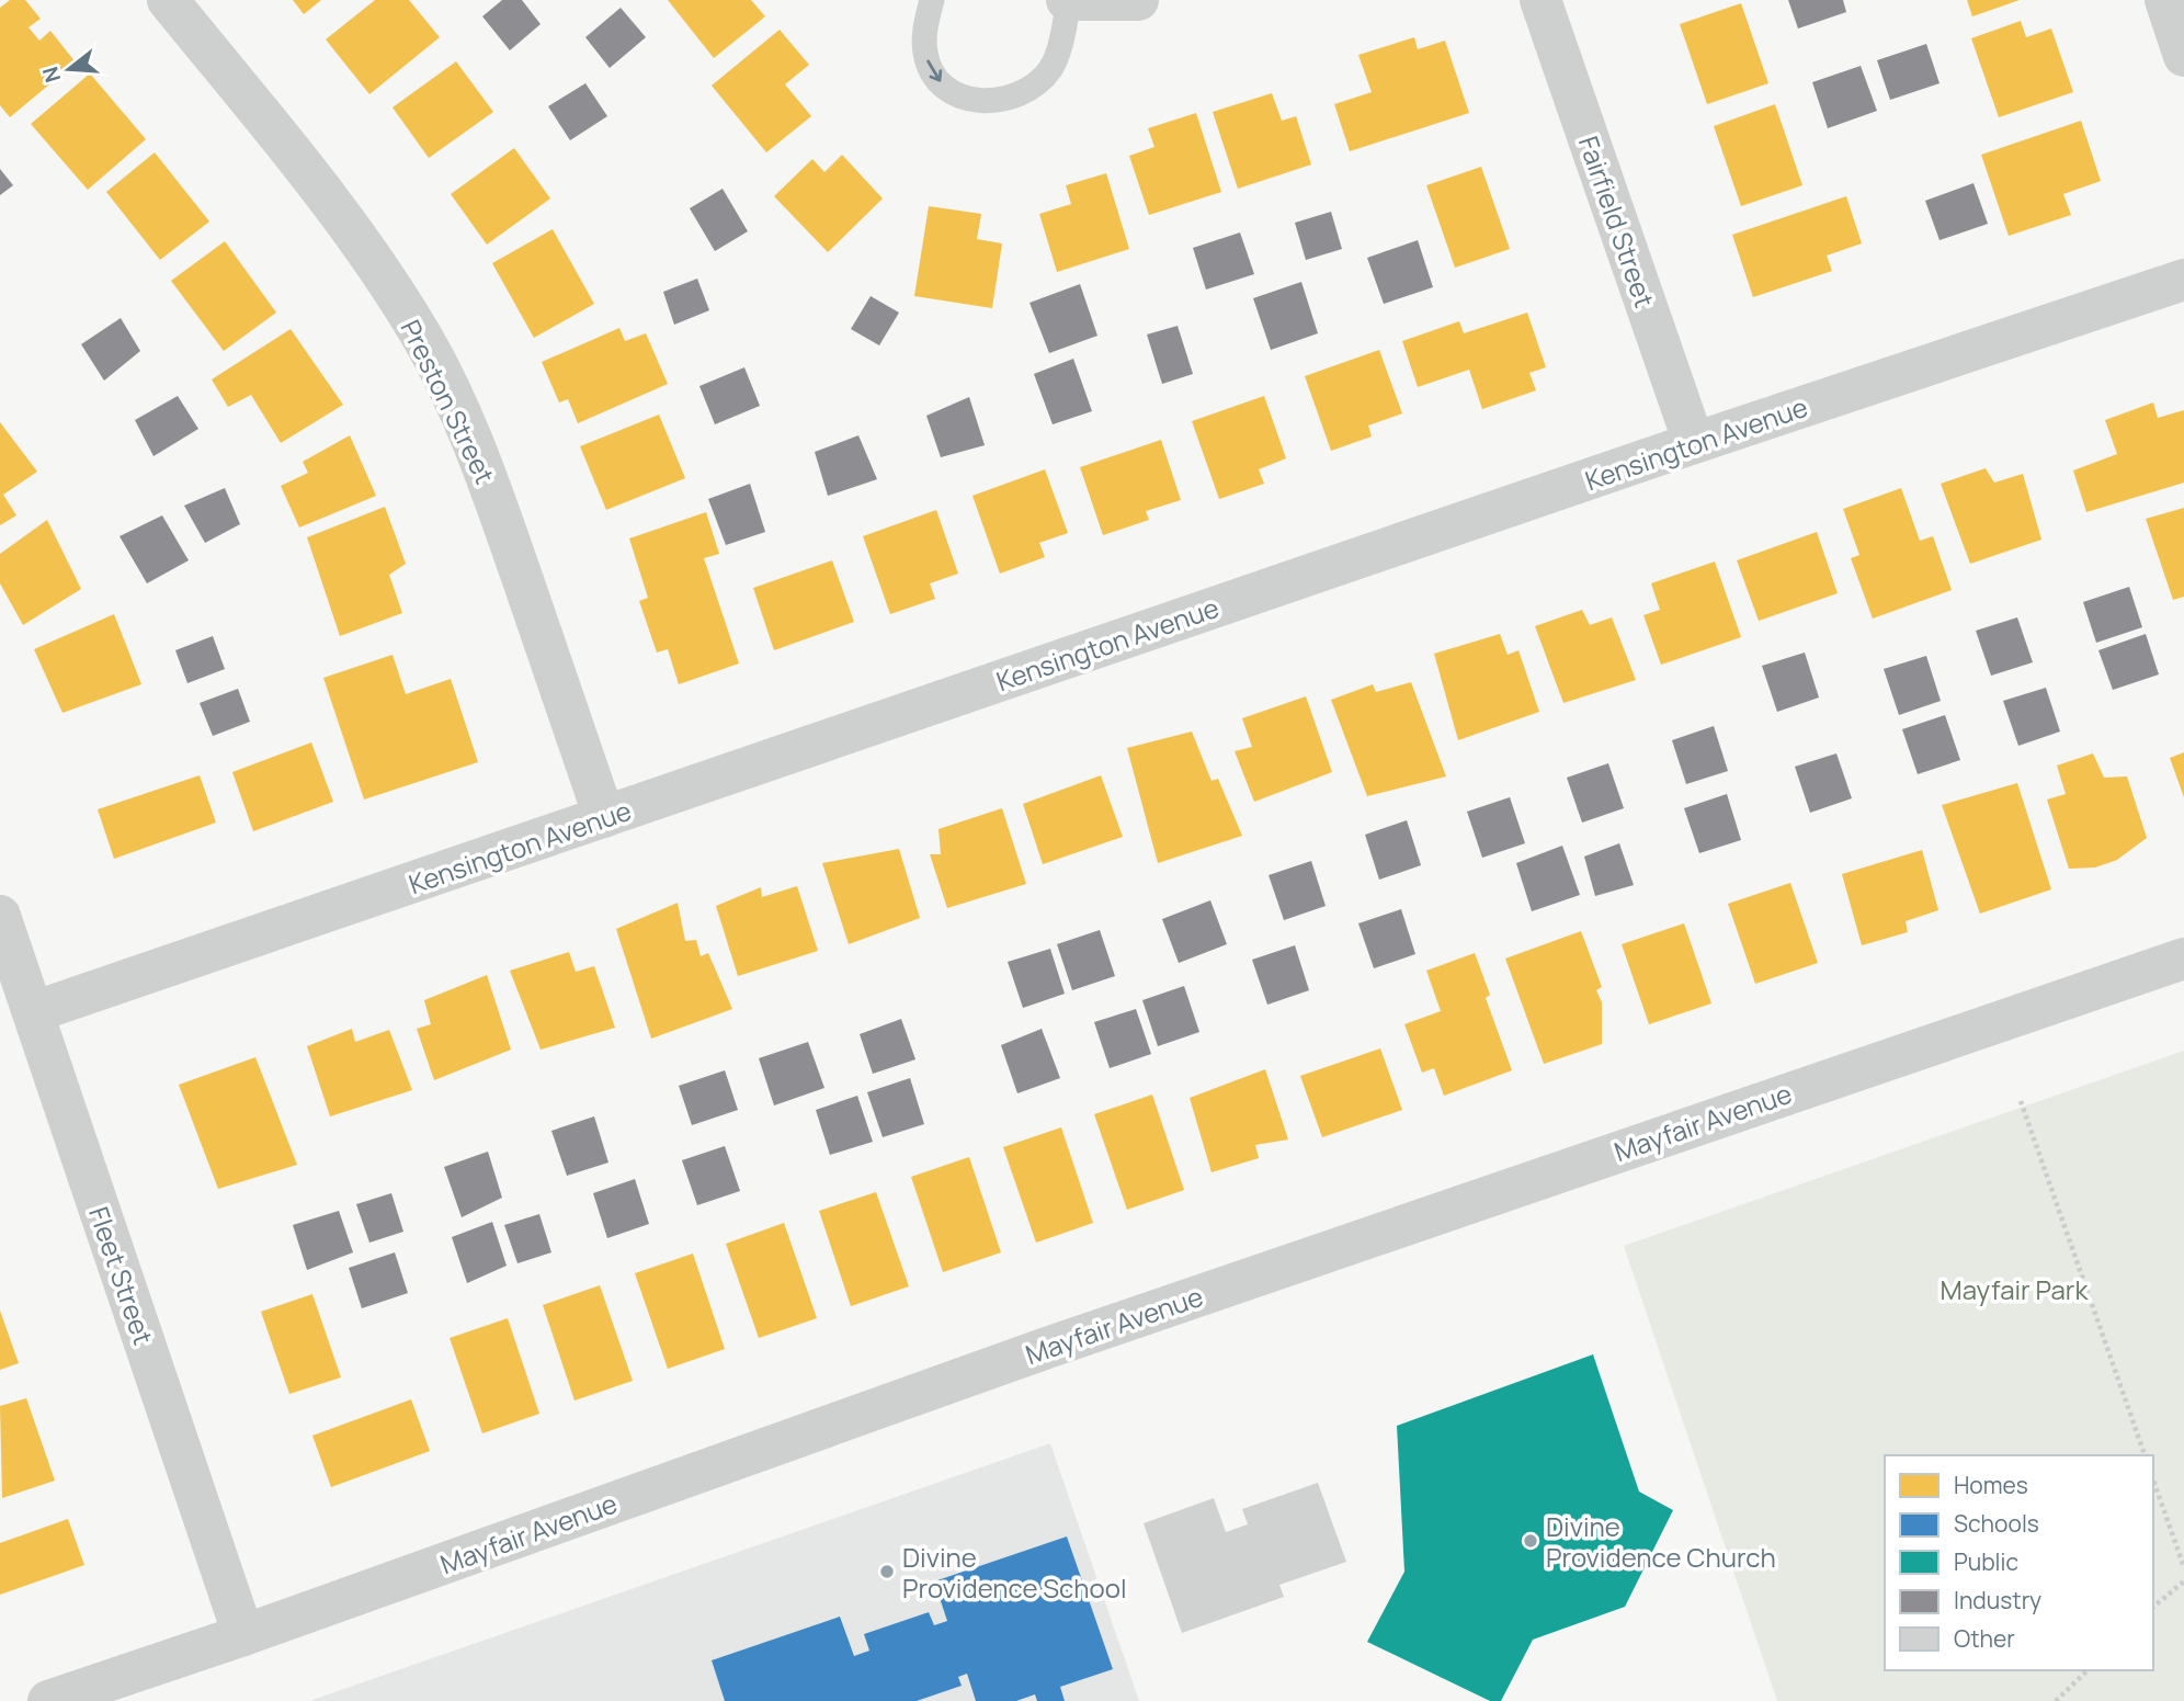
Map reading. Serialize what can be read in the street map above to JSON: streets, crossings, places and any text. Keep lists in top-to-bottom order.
{
  "streets": {
    "street": [
      "Fairfield Street",
      "Preston Street",
      "Kensington Avenue",
      "Mayfair Avenue",
      "Fleet Street"
    ]
  },
  "crossings": [
    ["Fairfield Street", "Kensington Avenue"],
    ["Preston Street", "Kensington Avenue"],
    ["Kensington Avenue", "Fleet Street"],
    ["Mayfair Avenue", "Fleet Street"]
  ],
  "parks": ["Mayfair Park"],
  "places": ["Divine Providence Church", "Divine Providence School"],
  "legend": [
    "Homes",
    "Schools",
    "Public",
    "Industry",
    "Other"
  ],
  "north": "left"
}
